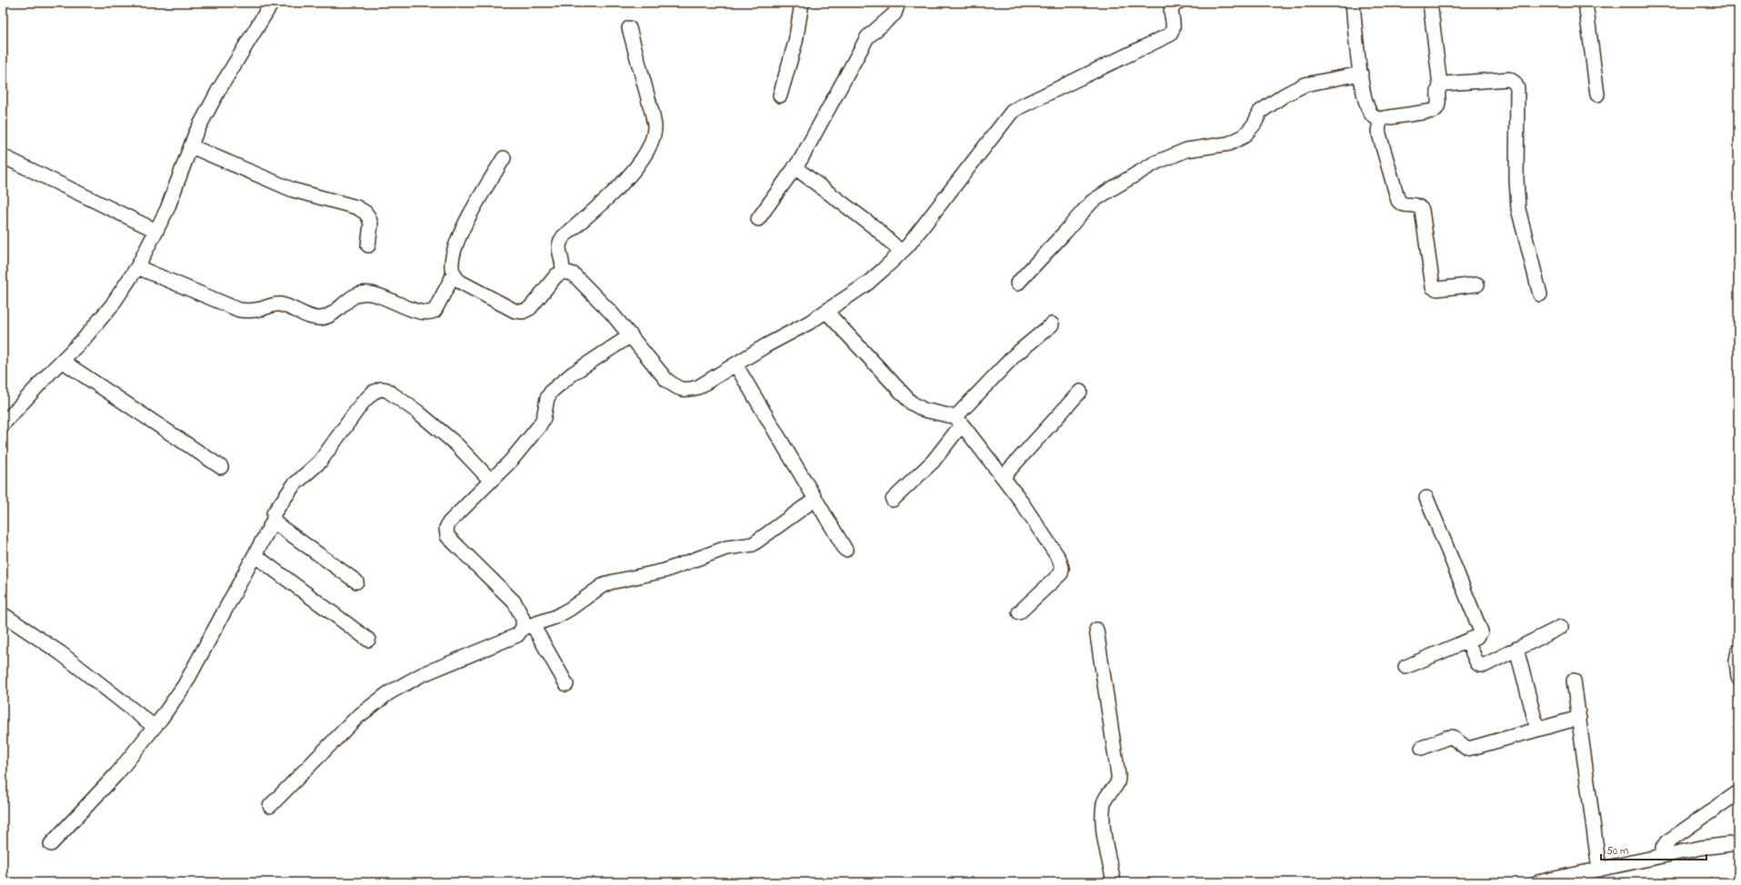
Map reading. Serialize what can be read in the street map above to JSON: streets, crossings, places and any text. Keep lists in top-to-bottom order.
{
  "scale_bar": "50 m"
}
